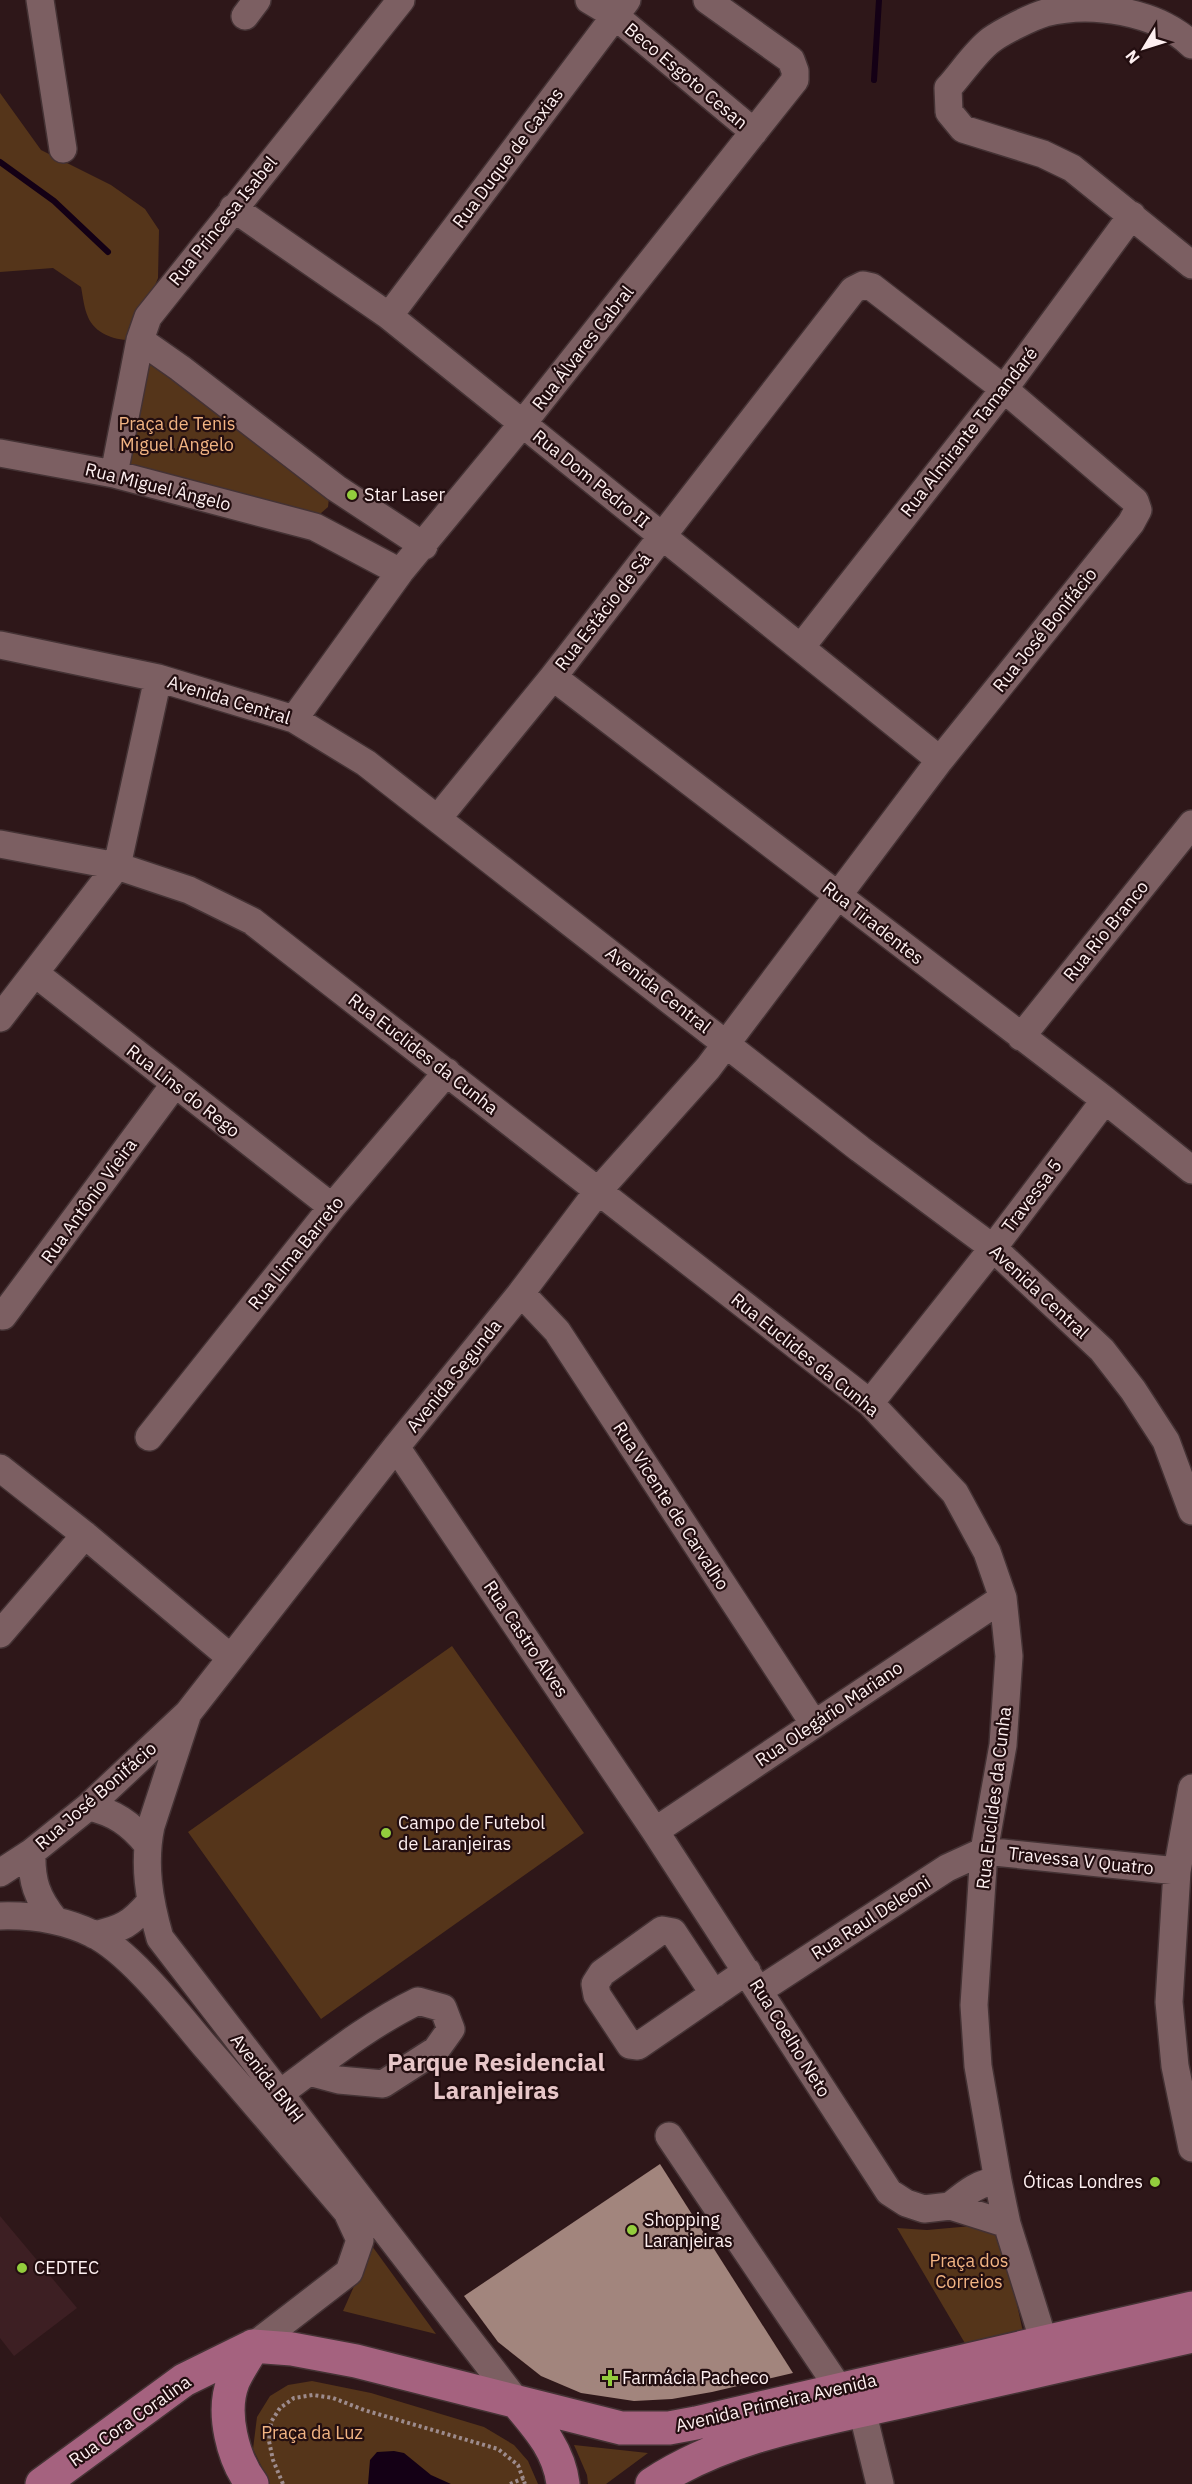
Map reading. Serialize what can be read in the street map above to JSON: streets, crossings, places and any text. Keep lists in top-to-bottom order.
{
  "streets": {
    "main road": ["Avenida Primeira Avenida", "Rua Cora Coralina"],
    "street": [
      "Beco Esgoto Cesan",
      "Rua Duque de Caxias",
      "Rua Princesa Isabel",
      "Rua Álvares Cabral",
      "Rua Almirante Tamandaré",
      "Rua Dom Pedro II",
      "Rua Miguel Ângelo",
      "Rua Estácio de Sá",
      "Rua José Bonifácio",
      "Avenida Central",
      "Rua Tiradentes",
      "Rua Rio Branco",
      "Rua Euclides da Cunha",
      "Rua Lins do Rego",
      "Travessa 5",
      "Rua Antônio Vieira",
      "Rua Lima Barreto",
      "Avenida Segunda",
      "Rua Vicente de Carvalho",
      "Rua Castro Alves",
      "Rua Olegário Mariano",
      "Travessa V Quatro",
      "Rua Raul Deleoni",
      "Rua Coelho Neto",
      "Avenida BNH"
    ]
  },
  "crossings": [
    ["Beco Esgoto Cesan", "Rua Duque de Caxias"],
    ["Beco Esgoto Cesan", "Rua Álvares Cabral"],
    ["Rua Duque de Caxias", "Rua Dom Pedro II"],
    ["Rua Princesa Isabel", "Rua Dom Pedro II"],
    ["Rua Princesa Isabel", "Rua Miguel Ângelo"],
    ["Rua Álvares Cabral", "Rua Dom Pedro II"],
    ["Rua Álvares Cabral", "Rua Miguel Ângelo"],
    ["Rua Álvares Cabral", "Avenida Central"],
    ["Rua Almirante Tamandaré", "Rua Dom Pedro II"],
    ["Rua Almirante Tamandaré", "Rua José Bonifácio"],
    ["Rua Dom Pedro II", "Rua Estácio de Sá"],
    ["Rua Dom Pedro II", "Rua José Bonifácio"],
    ["Rua Estácio de Sá", "Rua José Bonifácio"],
    ["Rua Estácio de Sá", "Avenida Central"],
    ["Rua Estácio de Sá", "Rua Tiradentes"],
    ["Rua José Bonifácio", "Avenida Central"],
    ["Rua José Bonifácio", "Rua Tiradentes"],
    ["Rua José Bonifácio", "Avenida Segunda"],
    ["Rua José Bonifácio", "Avenida BNH"],
    ["Avenida Central", "Travessa 5"],
    ["Avenida Central", "Avenida Segunda"],
    ["Rua Tiradentes", "Rua Rio Branco"],
    ["Rua Tiradentes", "Travessa 5"],
    ["Rua Euclides da Cunha", "Travessa 5"],
    ["Rua Euclides da Cunha", "Rua Lima Barreto"],
    ["Rua Euclides da Cunha", "Avenida Segunda"],
    ["Rua Euclides da Cunha", "Rua Olegário Mariano"],
    ["Rua Euclides da Cunha", "Travessa V Quatro"],
    ["Rua Euclides da Cunha", "Rua Raul Deleoni"],
    ["Rua Euclides da Cunha", "Rua Coelho Neto"],
    ["Rua Euclides da Cunha", "Avenida Primeira Avenida"],
    ["Rua Lins do Rego", "Rua Antônio Vieira"],
    ["Rua Lins do Rego", "Rua Lima Barreto"],
    ["Avenida Segunda", "Rua Vicente de Carvalho"],
    ["Avenida Segunda", "Rua Castro Alves"],
    ["Avenida Segunda", "Avenida BNH"],
    ["Rua Vicente de Carvalho", "Rua Olegário Mariano"],
    ["Rua Castro Alves", "Rua Olegário Mariano"],
    ["Rua Castro Alves", "Rua Coelho Neto"],
    ["Rua Olegário Mariano", "Rua Coelho Neto"],
    ["Travessa V Quatro", "Rua Raul Deleoni"],
    ["Rua Raul Deleoni", "Rua Coelho Neto"],
    ["Avenida BNH", "Avenida Primeira Avenida"],
    ["Avenida BNH", "Rua Cora Coralina"],
    ["Avenida Primeira Avenida", "Rua Cora Coralina"]
  ],
  "districts": ["Parque Residencial Laranjeiras"],
  "parks": ["Praça de Tenis Miguel Angelo", "Praça dos Correios", "Praça da Luz"],
  "places": {
    "other": [
      "Star Laser",
      "Campo de Futebol de Laranjeiras",
      "Óticas Londres",
      "Shopping Laranjeiras",
      "CEDTEC"
    ],
    "health": ["Farmácia Pacheco"]
  },
  "north": "bottom left"
}
